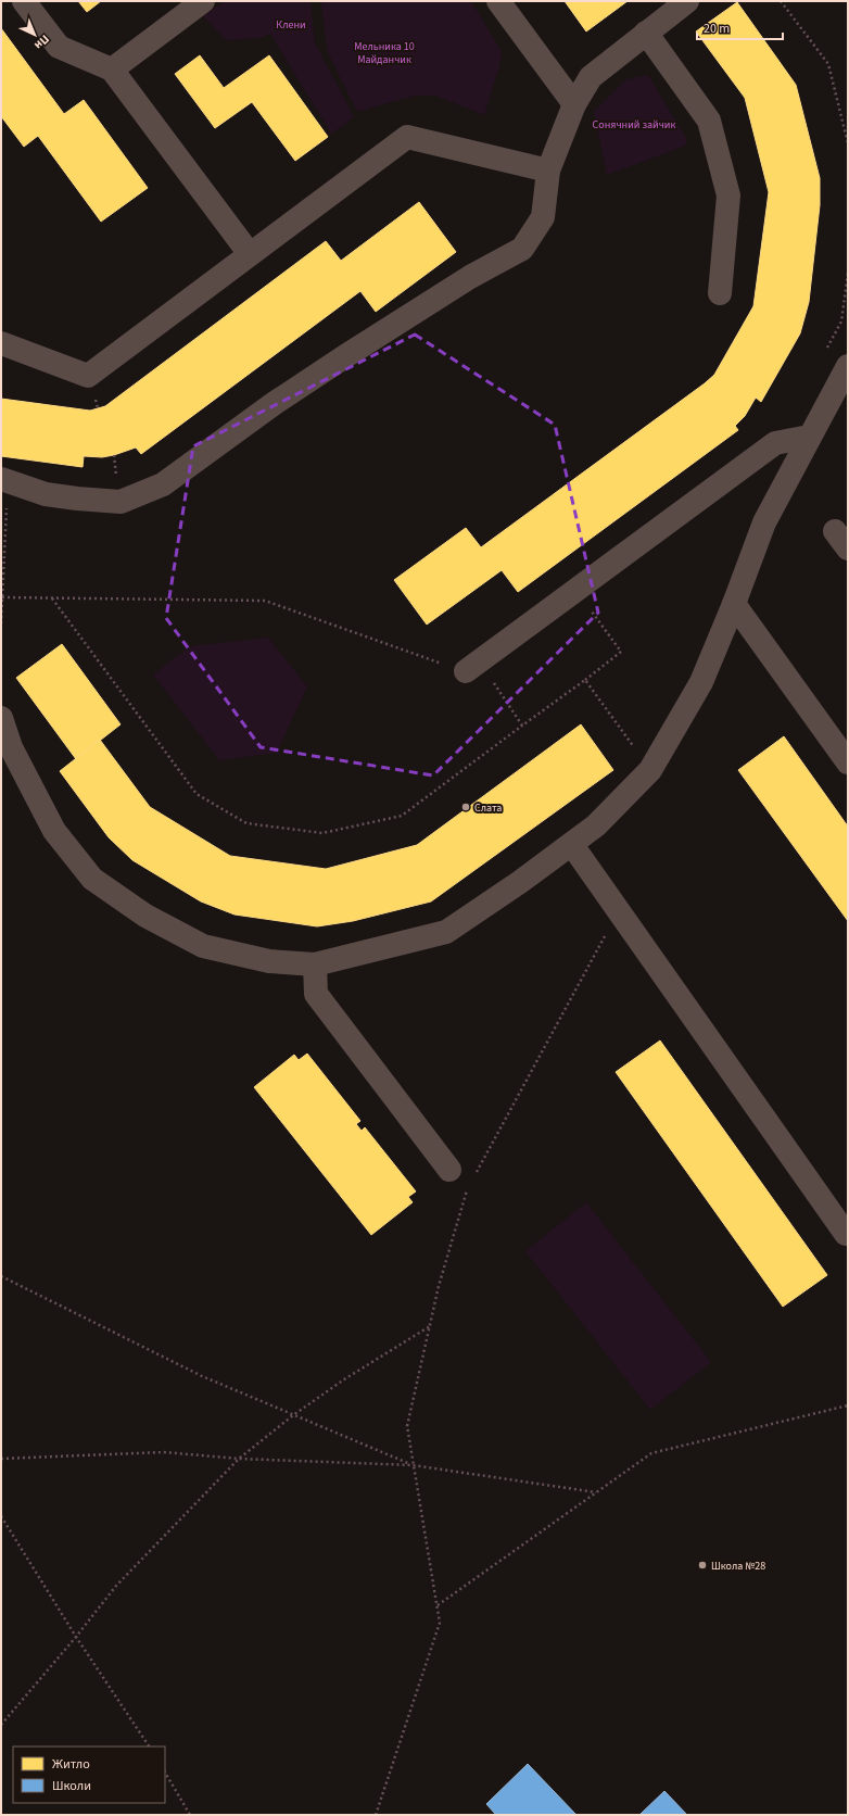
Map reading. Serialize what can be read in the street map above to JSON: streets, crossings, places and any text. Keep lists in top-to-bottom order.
{
  "parks": ["Клени", "Мельника 10 Майданчик", "Сонячний зайчик"],
  "places": ["Слата", "Школа №28"],
  "legend": ["Житло", "Школи"],
  "scale_bar": "20 m",
  "north": "bottom right"
}
